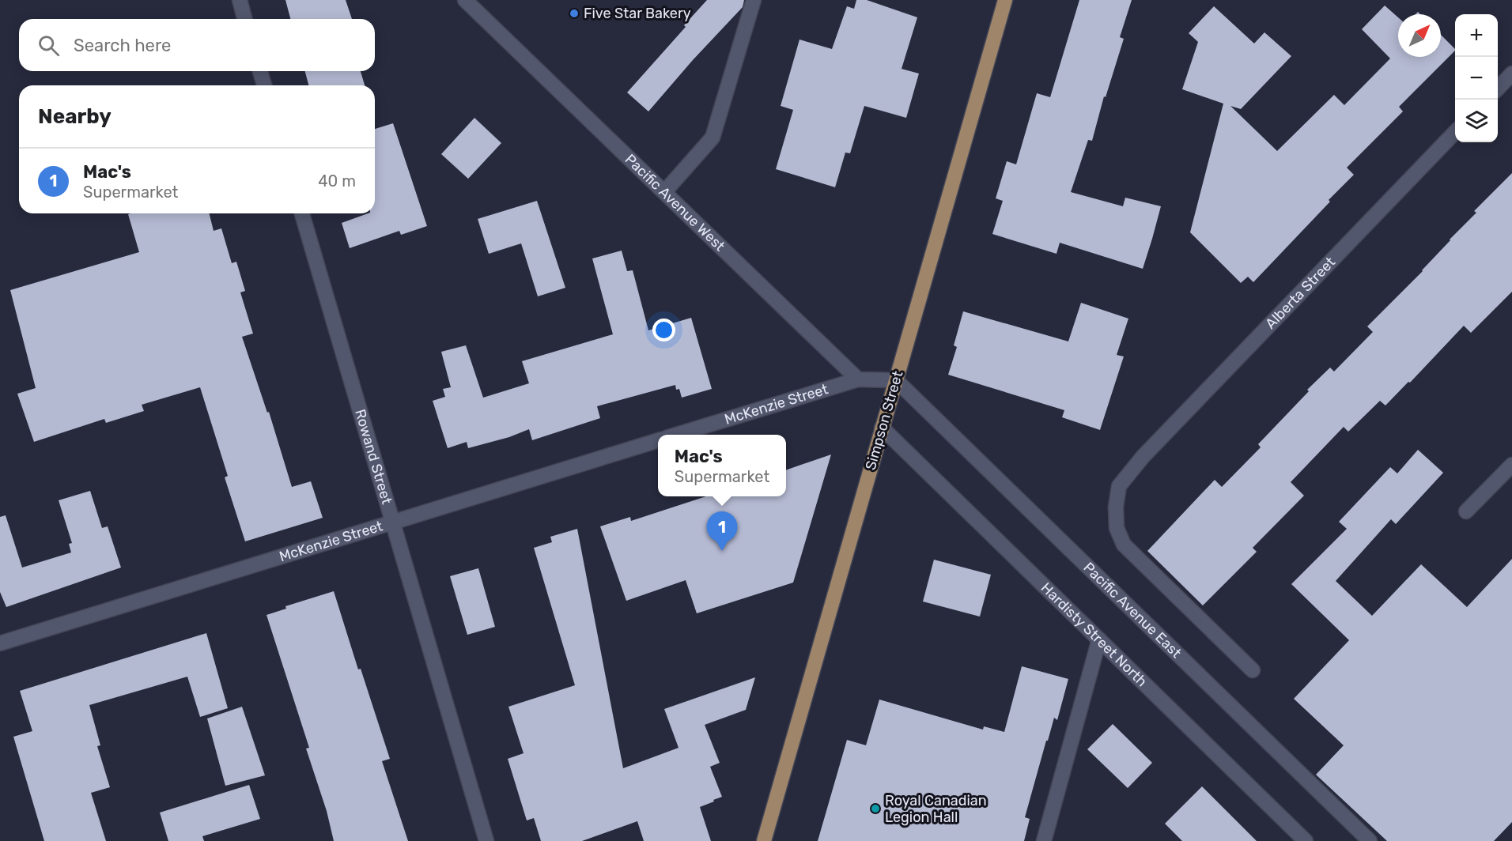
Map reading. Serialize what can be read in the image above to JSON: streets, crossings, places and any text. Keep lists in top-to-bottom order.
{
  "streets": {
    "main road": ["Simpson Street"],
    "street": [
      "Pacific Avenue West",
      "Alberta Street",
      "McKenzie Street",
      "Rowand Street",
      "Pacific Avenue East",
      "Hardisty Street North"
    ]
  },
  "crossings": [
    ["Pacific Avenue West", "McKenzie Street"],
    ["McKenzie Street", "Rowand Street"],
    ["Simpson Street", "Pacific Avenue East"],
    ["Simpson Street", "Hardisty Street North"]
  ],
  "places": ["Five Star Bakery", "Royal Canadian Legion Hall"],
  "north": "top right",
  "page": {
    "map_buttons": ["+", "−"],
    "search": "Search here",
    "heading": "Nearby",
    "list": [
      {
        "mark": "1",
        "name": "Mac's",
        "note": "Supermarket",
        "value": "40 m"
      }
    ],
    "popup": ["Mac's", "Supermarket"],
    "pins": "1"
  }
}
